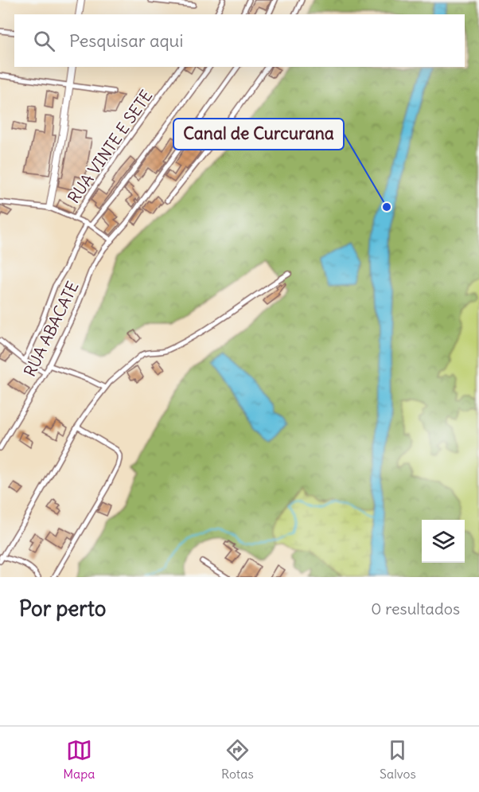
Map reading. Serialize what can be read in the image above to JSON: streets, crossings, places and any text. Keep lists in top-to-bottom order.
{
  "streets": {
    "street": ["RUA VINTE E SETE", "RUA ABACATE"]
  },
  "places": ["Canal de Curcurana"],
  "page": {
    "search": "Pesquisar aqui",
    "heading": ["Por perto", "0 resultados"],
    "nav": ["Mapa", "Rotas", "Salvos"]
  }
}
